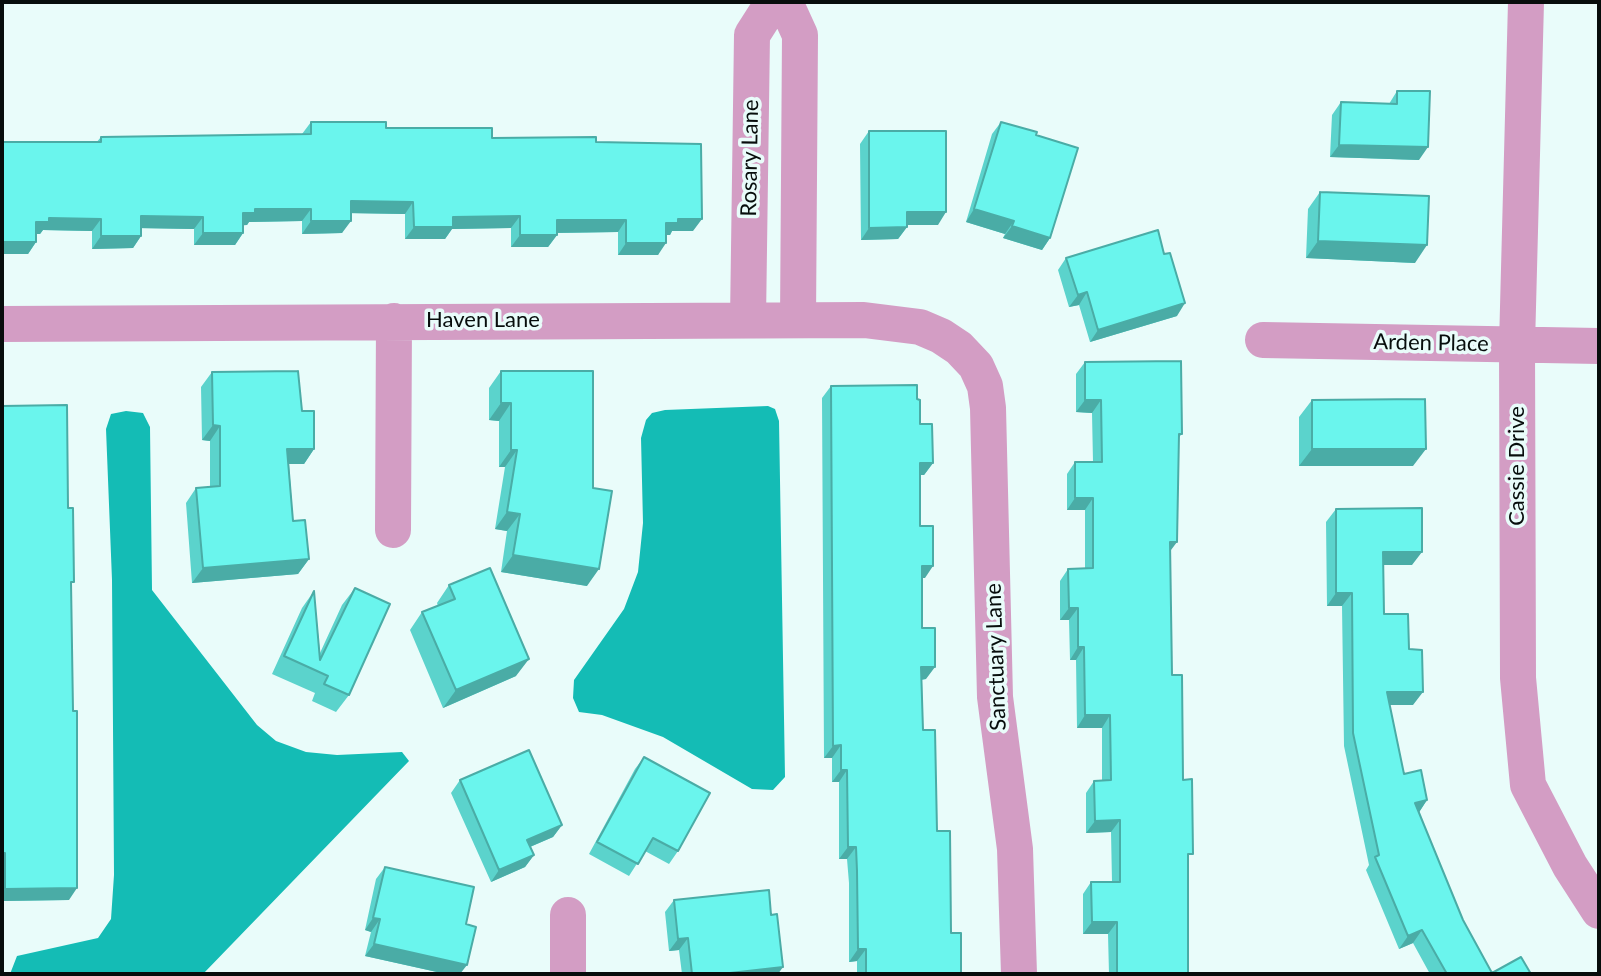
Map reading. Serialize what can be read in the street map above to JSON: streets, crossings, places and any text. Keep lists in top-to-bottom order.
{
  "streets": {
    "street": [
      "Rosary Lane",
      "Haven Lane",
      "Arden Place",
      "Cassie Drive",
      "Sanctuary Lane"
    ]
  },
  "crossings": [
    ["Rosary Lane", "Haven Lane"],
    ["Haven Lane", "Sanctuary Lane"],
    ["Arden Place", "Cassie Drive"]
  ]
}
